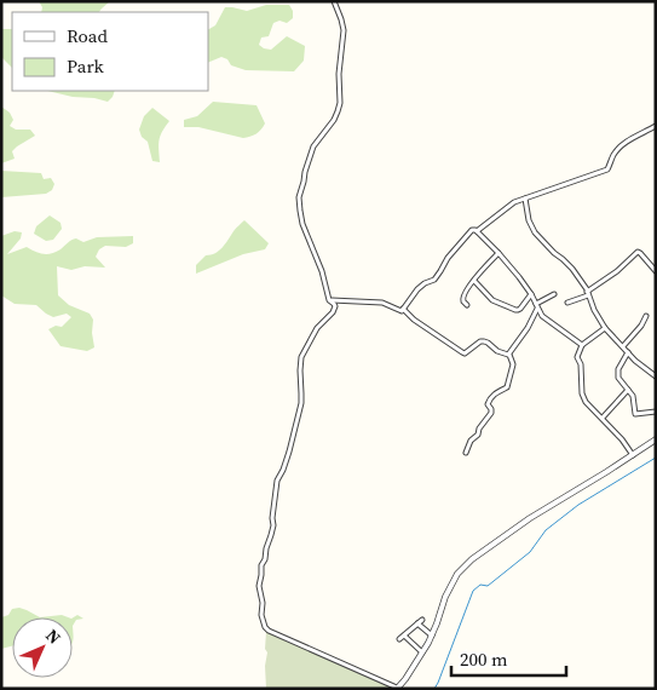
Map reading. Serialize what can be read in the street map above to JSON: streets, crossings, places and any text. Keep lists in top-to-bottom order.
{
  "legend": ["Road", "Park"],
  "scale_bar": "200 m",
  "north": "top right"
}
